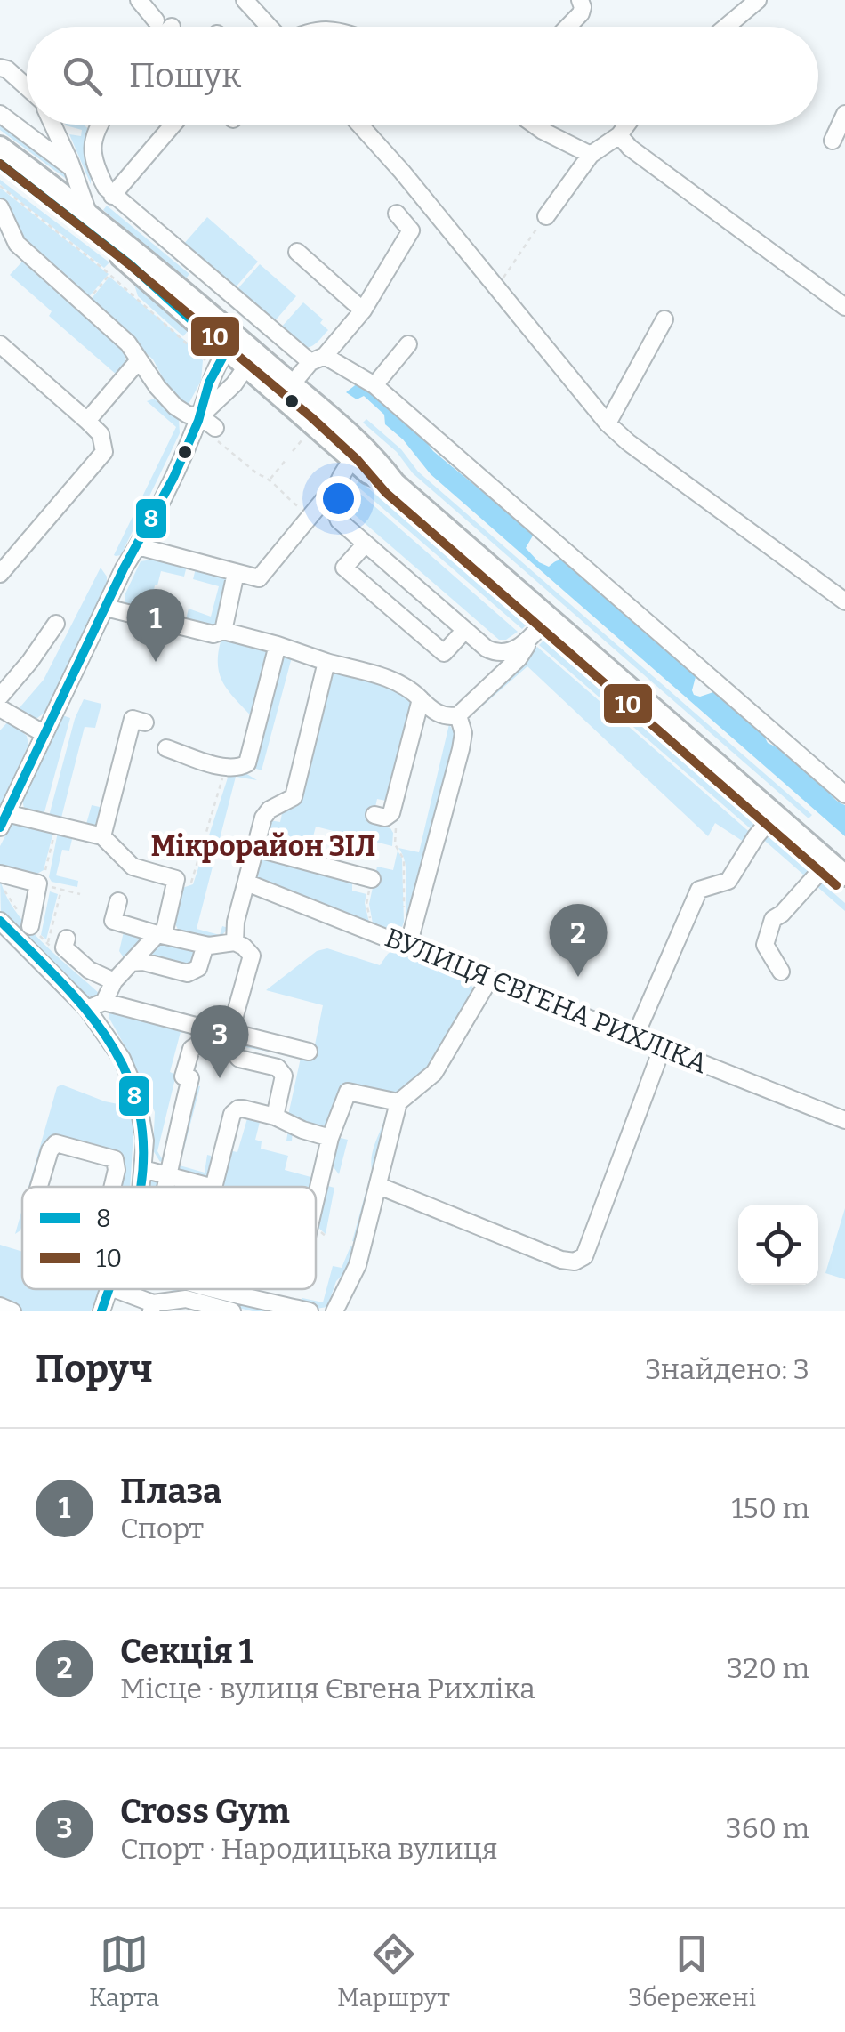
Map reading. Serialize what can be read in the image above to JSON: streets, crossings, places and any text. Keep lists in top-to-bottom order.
{
  "streets": {
    "street": ["ВУЛИЦЯ ЄВГЕНА РИХЛІКА"]
  },
  "districts": ["Мікрорайон ЗІЛ"],
  "lines": ["transit line 8", "transit line 10"],
  "legend": ["8", "10"],
  "page": {
    "search": "Пошук",
    "pins": ["1", "2", "3"],
    "heading": ["Поруч", "Знайдено: 3"],
    "list": [
      {
        "mark": "1",
        "name": "Плаза",
        "note": "Спорт",
        "value": "150 m"
      },
      {
        "mark": "2",
        "name": "Секція 1",
        "note": "Місце · вулиця Євгена Рихліка",
        "value": "320 m"
      },
      {
        "mark": "3",
        "name": "Cross Gym",
        "note": "Спорт · Народицька вулиця",
        "value": "360 m"
      }
    ],
    "nav": ["Карта", "Маршрут", "Збережені"]
  }
}
